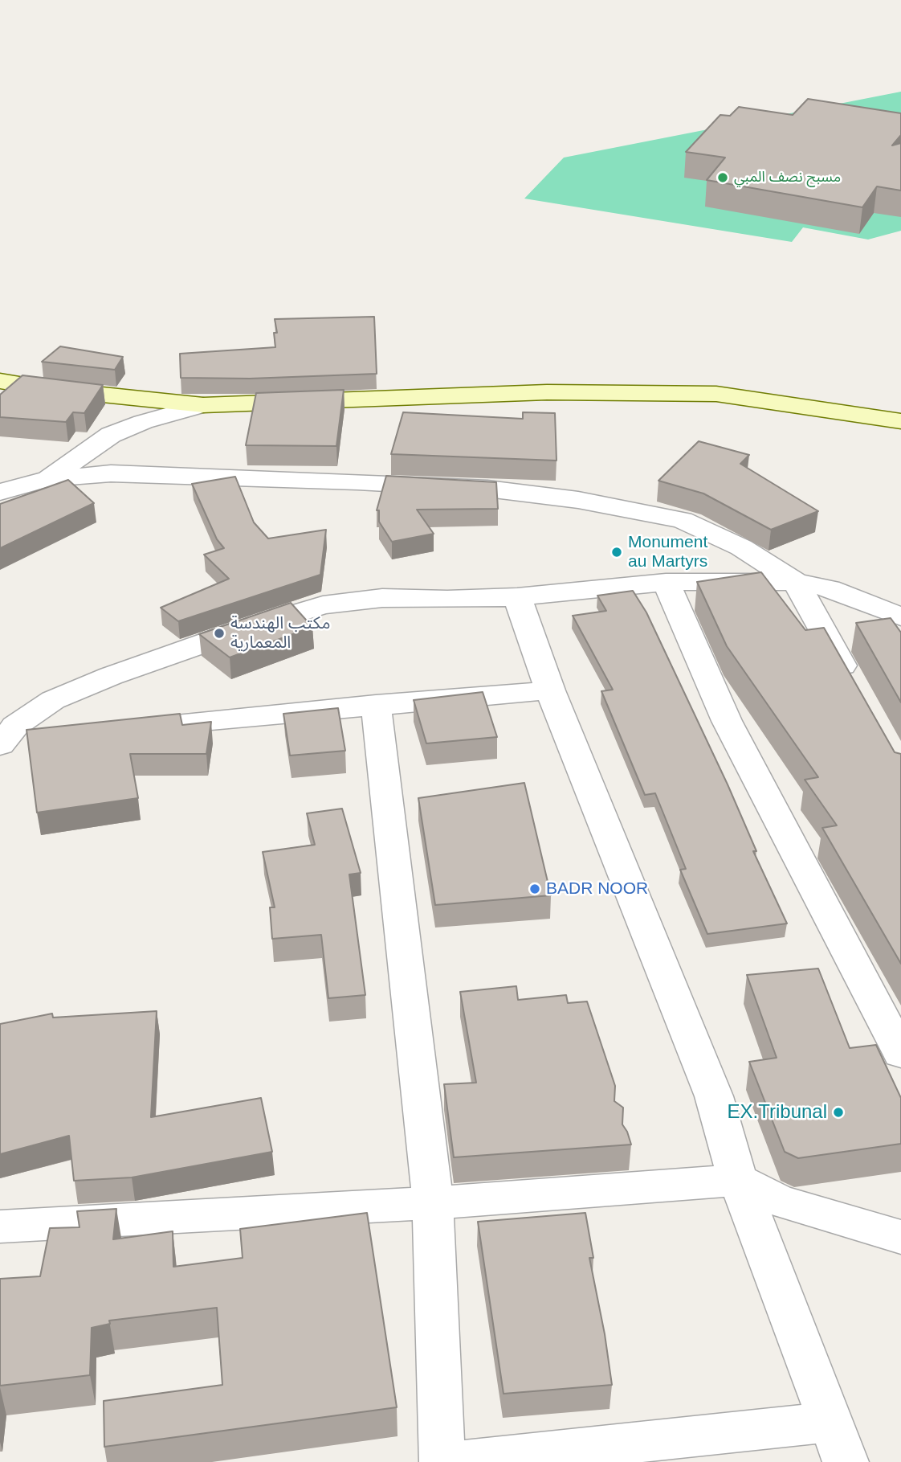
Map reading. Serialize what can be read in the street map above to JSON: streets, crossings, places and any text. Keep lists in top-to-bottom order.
{
  "places": [
    "مسبح نصف المبي",
    "Monument au Martyrs",
    "مكتب الهندسة المعمارية",
    "BADR NOOR",
    "EX.Tribunal"
  ]
}
